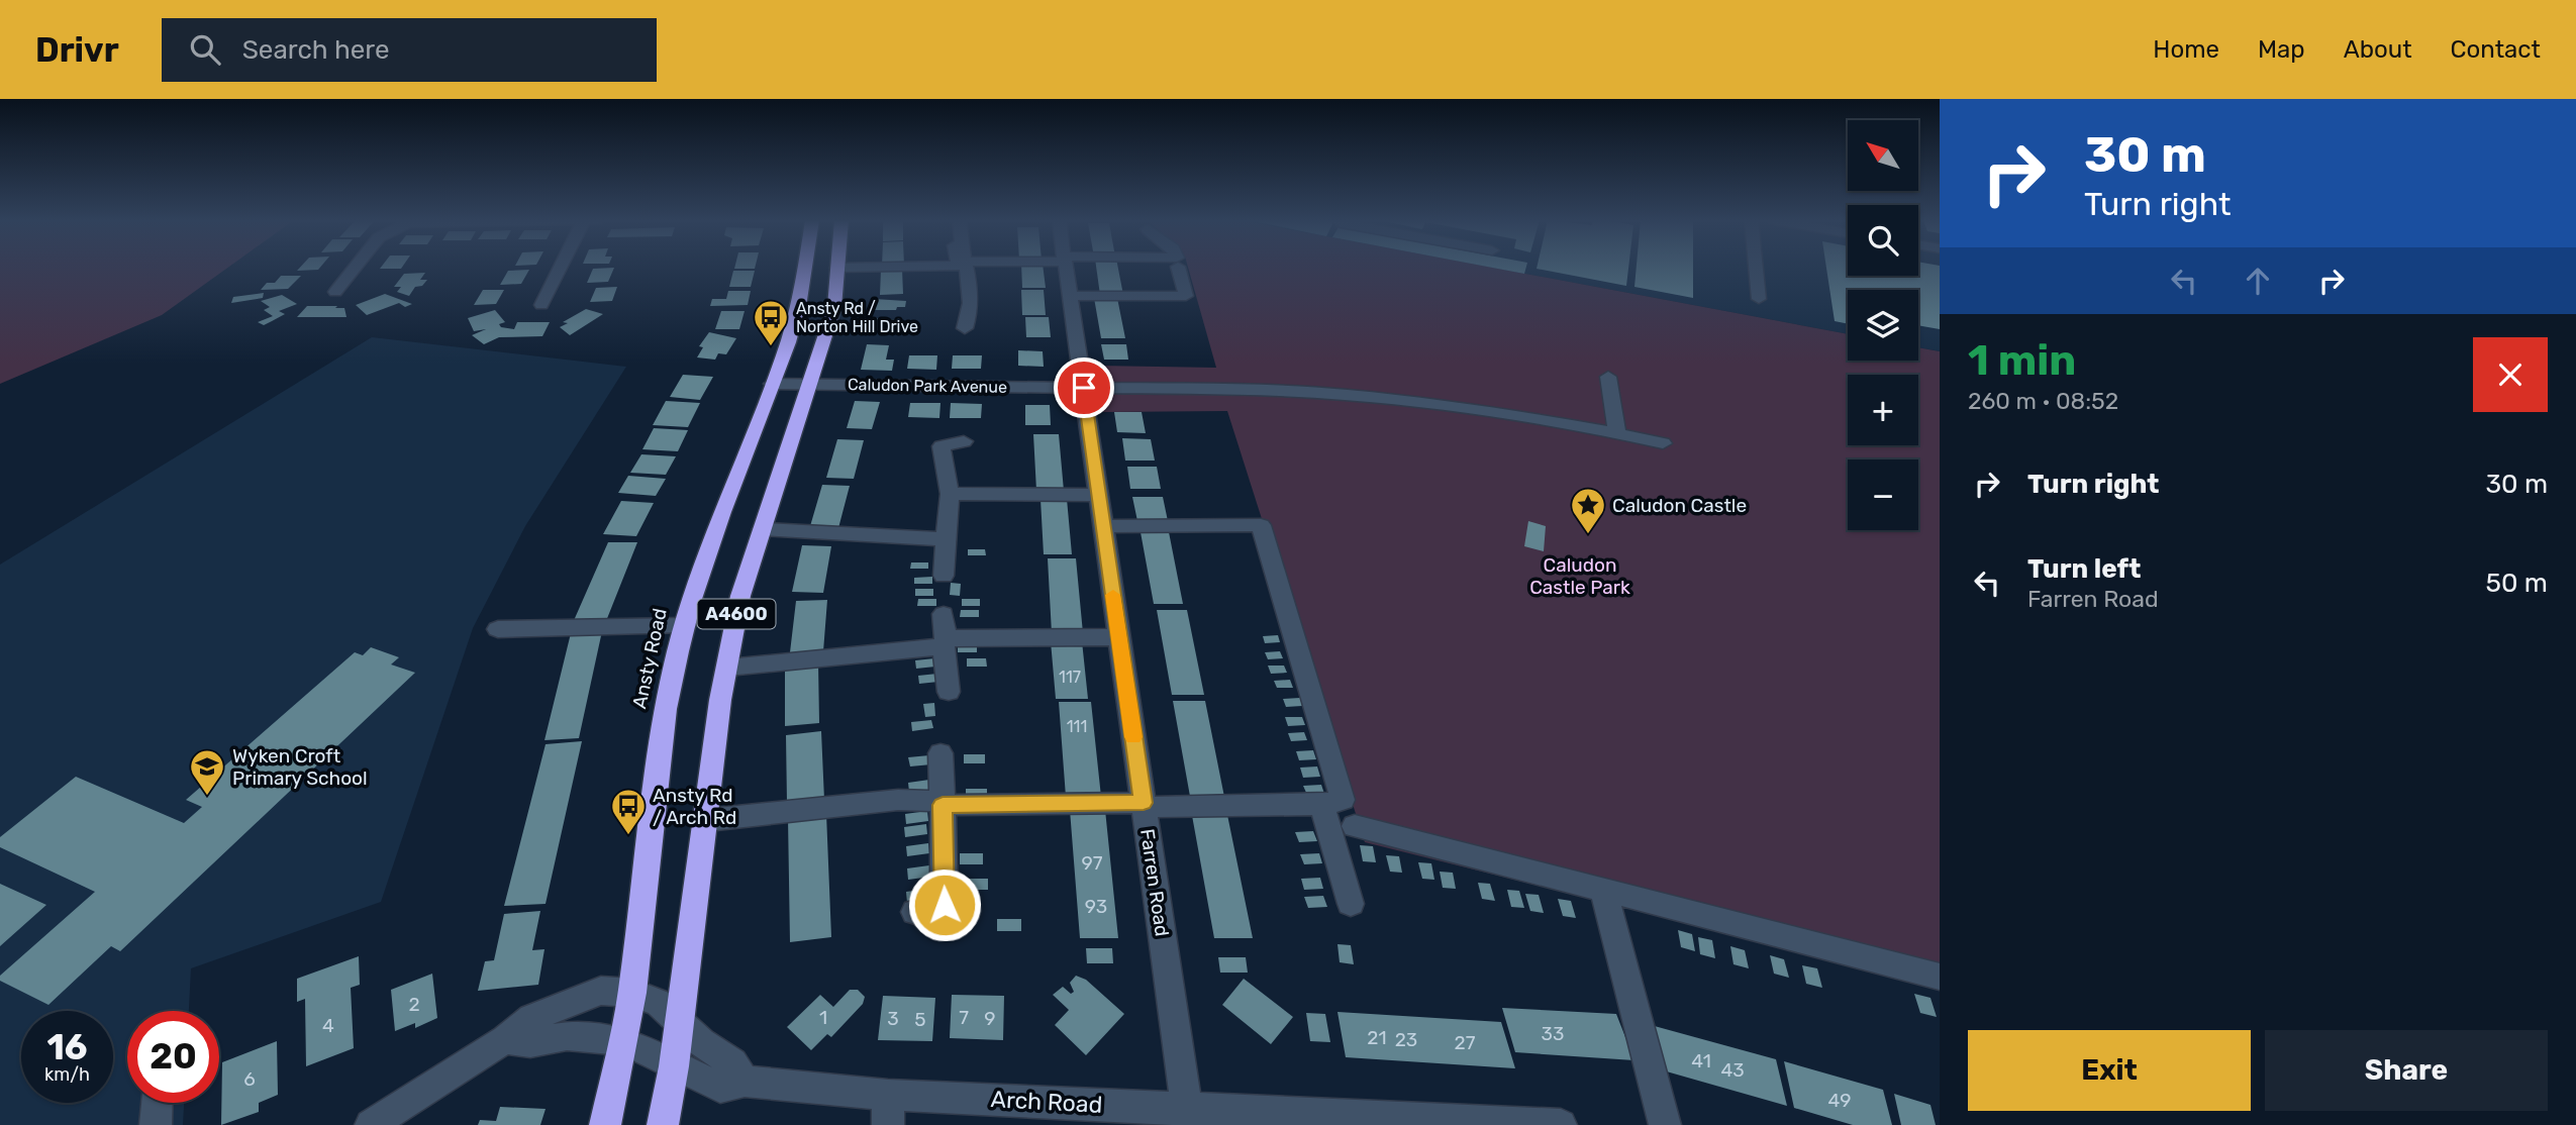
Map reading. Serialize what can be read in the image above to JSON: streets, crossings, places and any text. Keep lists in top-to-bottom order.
{
  "streets": {
    "highway": ["A4600", "Ansty Road"],
    "street": ["Caludon Park Avenue", "Farren Road", "Arch Road"]
  },
  "crossings": [
    ["Caludon Park Avenue", "A4600"],
    ["Caludon Park Avenue", "Ansty Road"],
    ["Caludon Park Avenue", "Farren Road"],
    ["Farren Road", "Arch Road"]
  ],
  "parks": ["Caludon Castle Park"],
  "places": {
    "bus stop": ["Ansty Rd / Norton Hill Drive", "Ansty Rd / Arch Rd"],
    "place": ["Caludon Castle"],
    "school or university": ["Wyken Croft Primary School"]
  },
  "house_numbers": [
    "117",
    "111",
    "97",
    "93",
    "2",
    "1",
    "7",
    "3",
    "9",
    "5",
    "4",
    "33",
    "21",
    "23",
    "27",
    "41",
    "43",
    "6",
    "49"
  ],
  "north": "top left",
  "page": {
    "header": "Drivr",
    "search": "Search here",
    "nav": [
      "Home",
      "Map",
      "About",
      "Contact"
    ],
    "turn": ["30 m", "Turn right"],
    "map_buttons": ["+", "−"],
    "heading": ["1 min", "260 m · 08:52"],
    "list": [
      {
        "name": "Turn right",
        "value": "30 m"
      },
      {
        "name": "Turn left",
        "note": "Farren Road",
        "value": "50 m"
      }
    ],
    "speed": "16 km/h",
    "limit": "20",
    "buttons": ["Exit", "Share"]
  }
}
